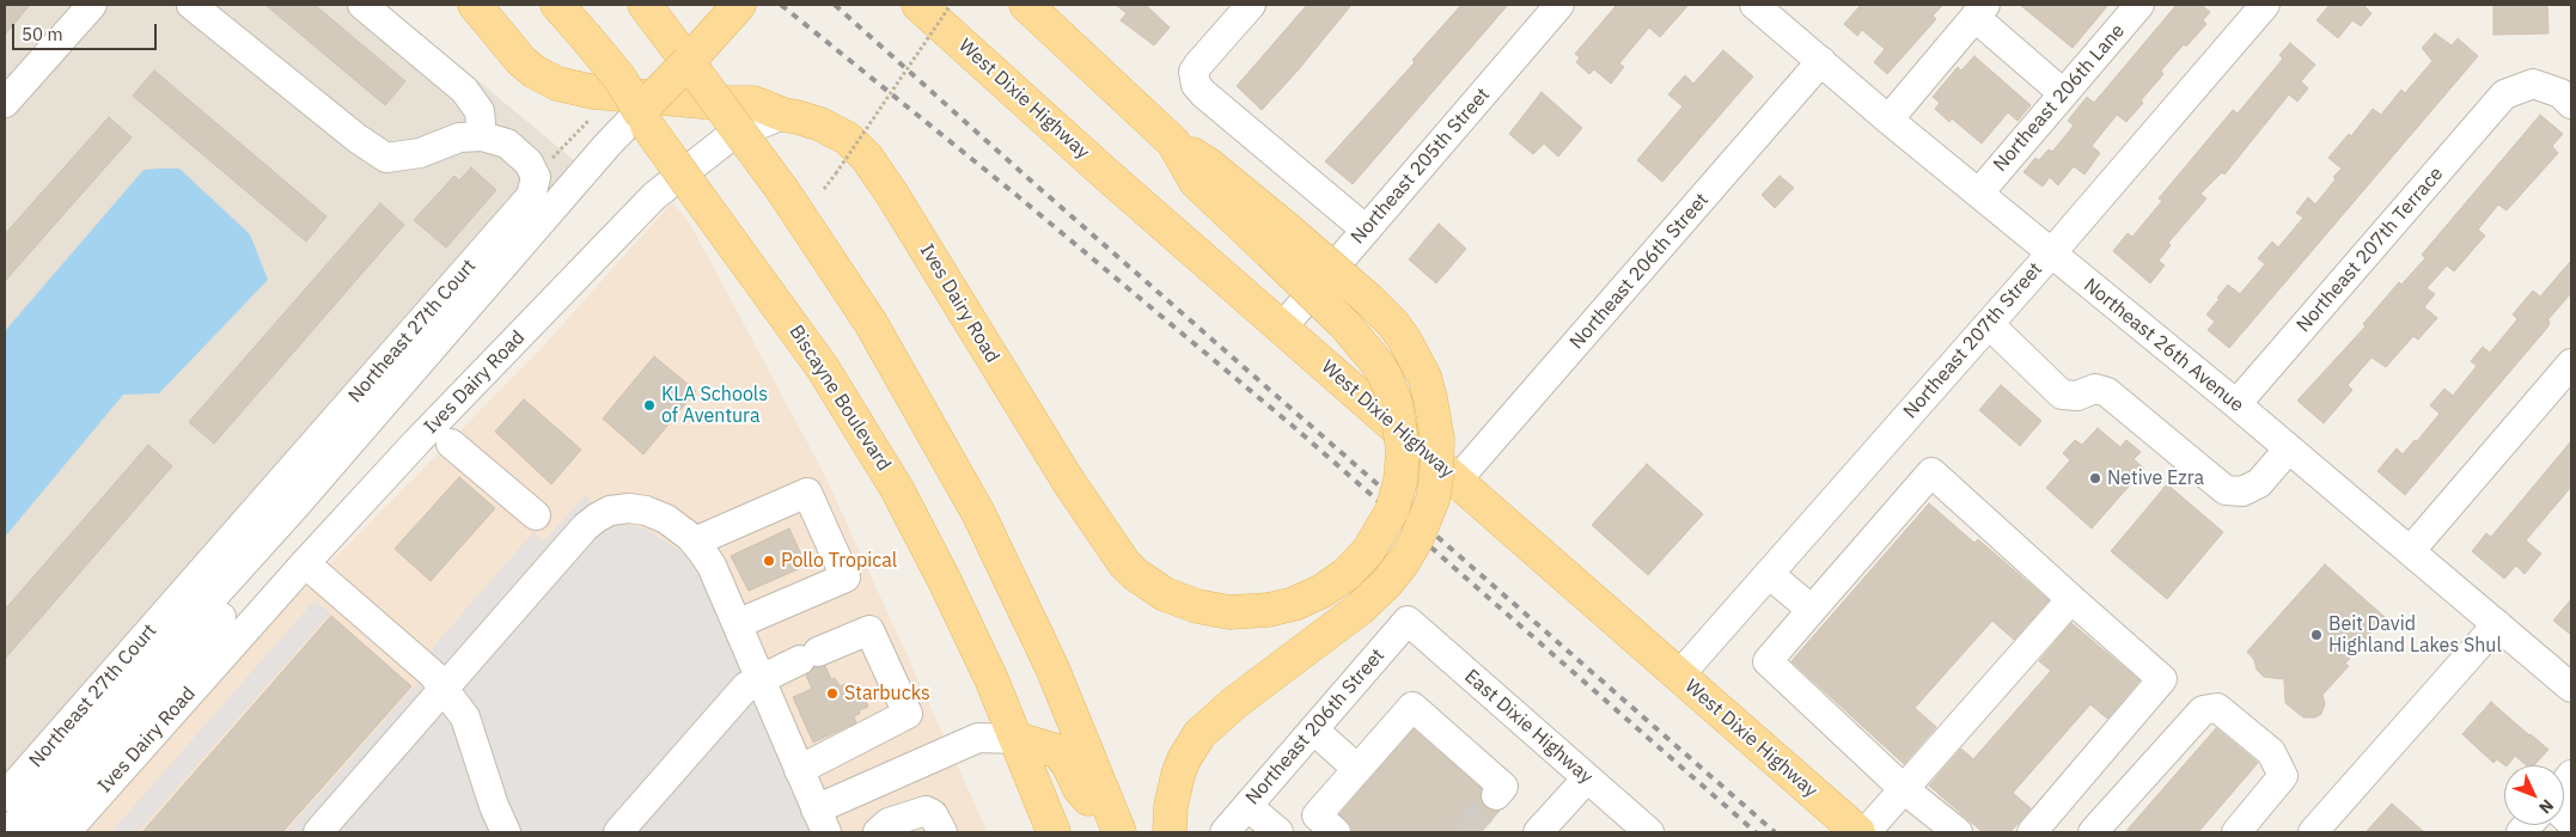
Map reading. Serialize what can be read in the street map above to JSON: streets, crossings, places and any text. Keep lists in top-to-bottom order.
{
  "streets": {
    "main road": ["West Dixie Highway", "Ives Dairy Road", "Biscayne Boulevard"],
    "street": [
      "Northeast 206th Lane",
      "Northeast 205th Street",
      "Northeast 207th Terrace",
      "Northeast 206th Street",
      "Northeast 27th Court",
      "Northeast 207th Street",
      "Northeast 26th Avenue",
      "East Dixie Highway"
    ]
  },
  "crossings": [
    ["Northeast 206th Lane", "Northeast 26th Avenue"],
    ["West Dixie Highway", "Northeast 205th Street"],
    ["West Dixie Highway", "Northeast 206th Street"],
    ["West Dixie Highway", "Northeast 207th Street"],
    ["Northeast 207th Terrace", "Northeast 26th Avenue"],
    ["Northeast 206th Street", "Northeast 26th Avenue"],
    ["Northeast 206th Street", "East Dixie Highway"],
    ["Ives Dairy Road", "Biscayne Boulevard"],
    ["Northeast 207th Street", "Northeast 26th Avenue"]
  ],
  "places": [
    "KLA Schools of Aventura",
    "Netive Ezra",
    "Pollo Tropical",
    "Beit David Highland Lakes Shul",
    "Starbucks"
  ],
  "scale_bar": "50 m",
  "north": "bottom right"
}
